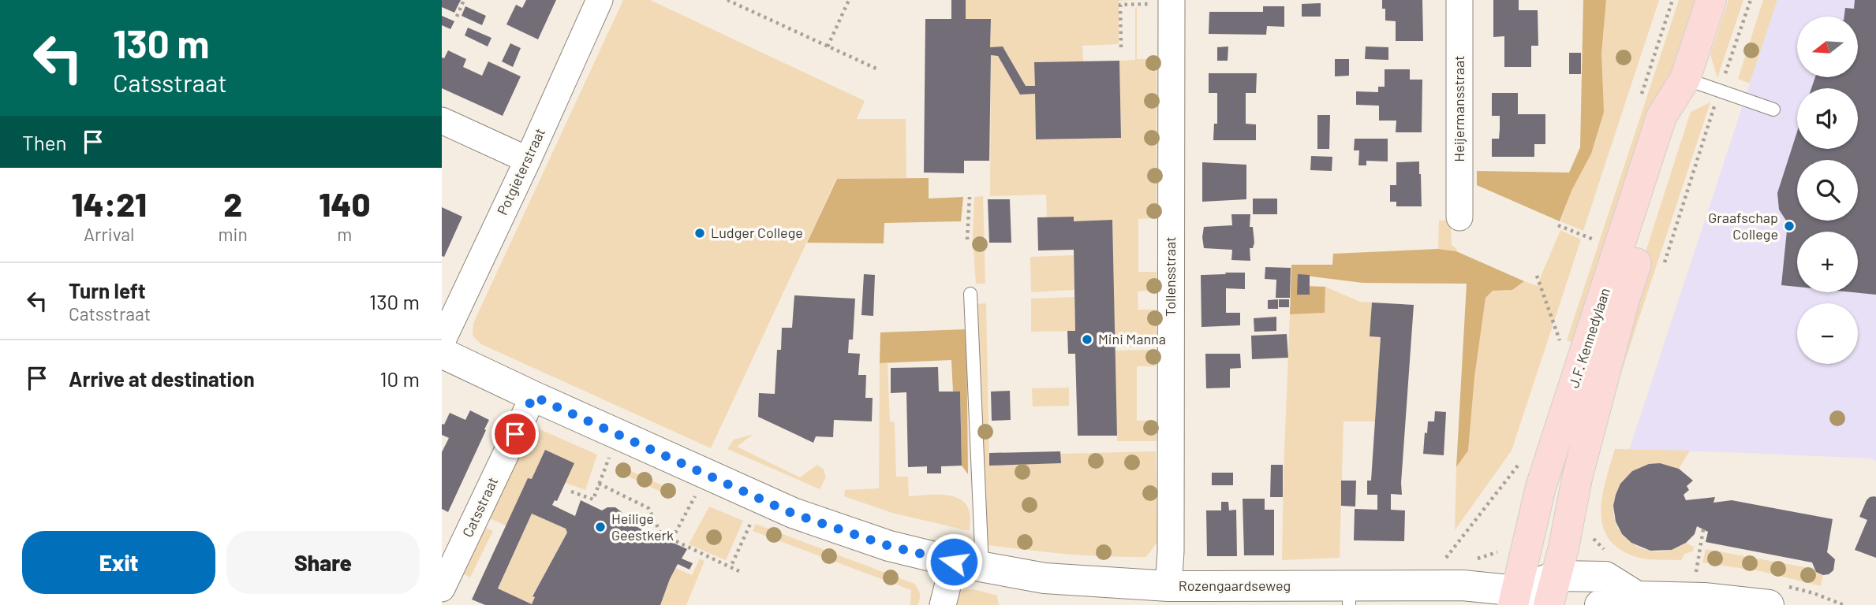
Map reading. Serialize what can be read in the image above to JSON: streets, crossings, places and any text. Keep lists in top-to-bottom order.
{
  "streets": {
    "main road": ["J.F. Kennedylaan"],
    "street": [
      "Heijermansstraat",
      "Potgieterstraat",
      "Tollensstraat",
      "Catsstraat",
      "Rozengaardseweg"
    ]
  },
  "crossings": [
    ["Tollensstraat", "Rozengaardseweg"],
    ["J.F. Kennedylaan", "Rozengaardseweg"],
    ["Catsstraat", "Rozengaardseweg"]
  ],
  "places": [
    "Graafschap College",
    "Ludger College",
    "Mini Manna",
    "Heilige Geestkerk"
  ],
  "north": "left",
  "page": {
    "turn": ["130 m", "Catsstraat"],
    "map_buttons": ["+", "−"],
    "then": "Then",
    "eta": [
      "14:21",
      "Arrival",
      "2",
      "min",
      "140",
      "m"
    ],
    "list": [
      {
        "name": "Turn left",
        "note": "Catsstraat",
        "value": "130 m"
      },
      {
        "name": "Arrive at destination",
        "value": "10 m"
      }
    ],
    "buttons": ["Exit", "Share"]
  }
}
